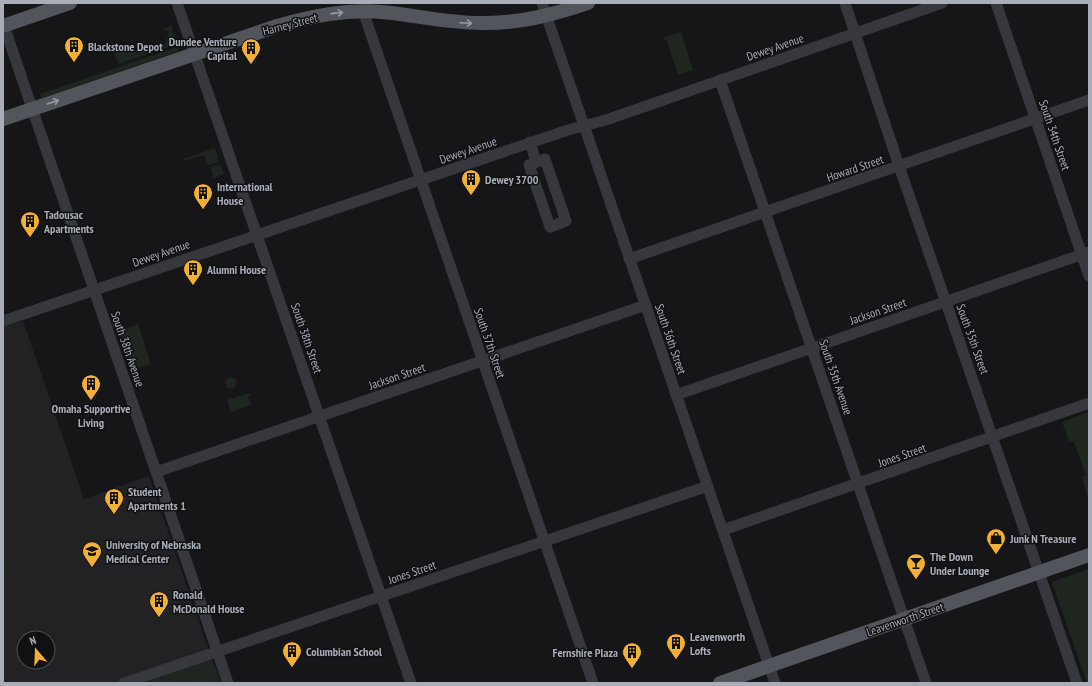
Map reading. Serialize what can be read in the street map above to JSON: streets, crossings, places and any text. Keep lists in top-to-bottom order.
{
  "streets": {
    "main road": ["Harney Street", "Leavenworth Street"],
    "street": [
      "Dewey Avenue",
      "South 34th Street",
      "Howard Street",
      "Jackson Street",
      "South 38th Street",
      "South 36th Street",
      "South 35th Street",
      "South 37th Street",
      "South 38th Avenue",
      "South 35th Avenue",
      "Jones Street"
    ]
  },
  "crossings": [
    ["Harney Street", "South 38th Street"],
    ["Harney Street", "South 36th Street"],
    ["Harney Street", "South 37th Street"],
    ["Harney Street", "South 38th Avenue"],
    ["Dewey Avenue", "South 38th Street"],
    ["Dewey Avenue", "South 36th Street"],
    ["Dewey Avenue", "South 35th Street"],
    ["Dewey Avenue", "South 37th Street"],
    ["Dewey Avenue", "South 38th Avenue"],
    ["Dewey Avenue", "South 35th Avenue"],
    ["South 34th Street", "Howard Street"],
    ["South 34th Street", "Jackson Street"],
    ["Howard Street", "South 36th Street"],
    ["Howard Street", "South 35th Street"],
    ["Howard Street", "South 35th Avenue"],
    ["Jackson Street", "South 38th Street"],
    ["Jackson Street", "South 36th Street"],
    ["Jackson Street", "South 35th Street"],
    ["Jackson Street", "South 37th Street"],
    ["Jackson Street", "South 38th Avenue"],
    ["Jackson Street", "South 35th Avenue"],
    ["South 38th Street", "Jones Street"],
    ["South 36th Street", "Jones Street"],
    ["South 36th Street", "Leavenworth Street"],
    ["South 35th Street", "Jones Street"],
    ["South 35th Street", "Leavenworth Street"],
    ["South 37th Street", "Jones Street"],
    ["South 38th Avenue", "Jones Street"],
    ["South 35th Avenue", "Jones Street"],
    ["South 35th Avenue", "Leavenworth Street"]
  ],
  "one_way": ["Harney Street"],
  "places": {
    "building": [
      "Blackstone Depot",
      "Dundee Venture Capital",
      "Dewey 3700",
      "International House",
      "Tadousac Apartments",
      "Alumni House",
      "Omaha Supportive Living",
      "Student Apartments 1",
      "Ronald McDonald House",
      "Leavenworth Lofts",
      "Columbian School",
      "Fernshire Plaza"
    ],
    "shop": ["Junk N Treasure"],
    "school or university": ["University of Nebraska Medical Center"],
    "bar": ["The Down Under Lounge"]
  },
  "north": "top"
}
